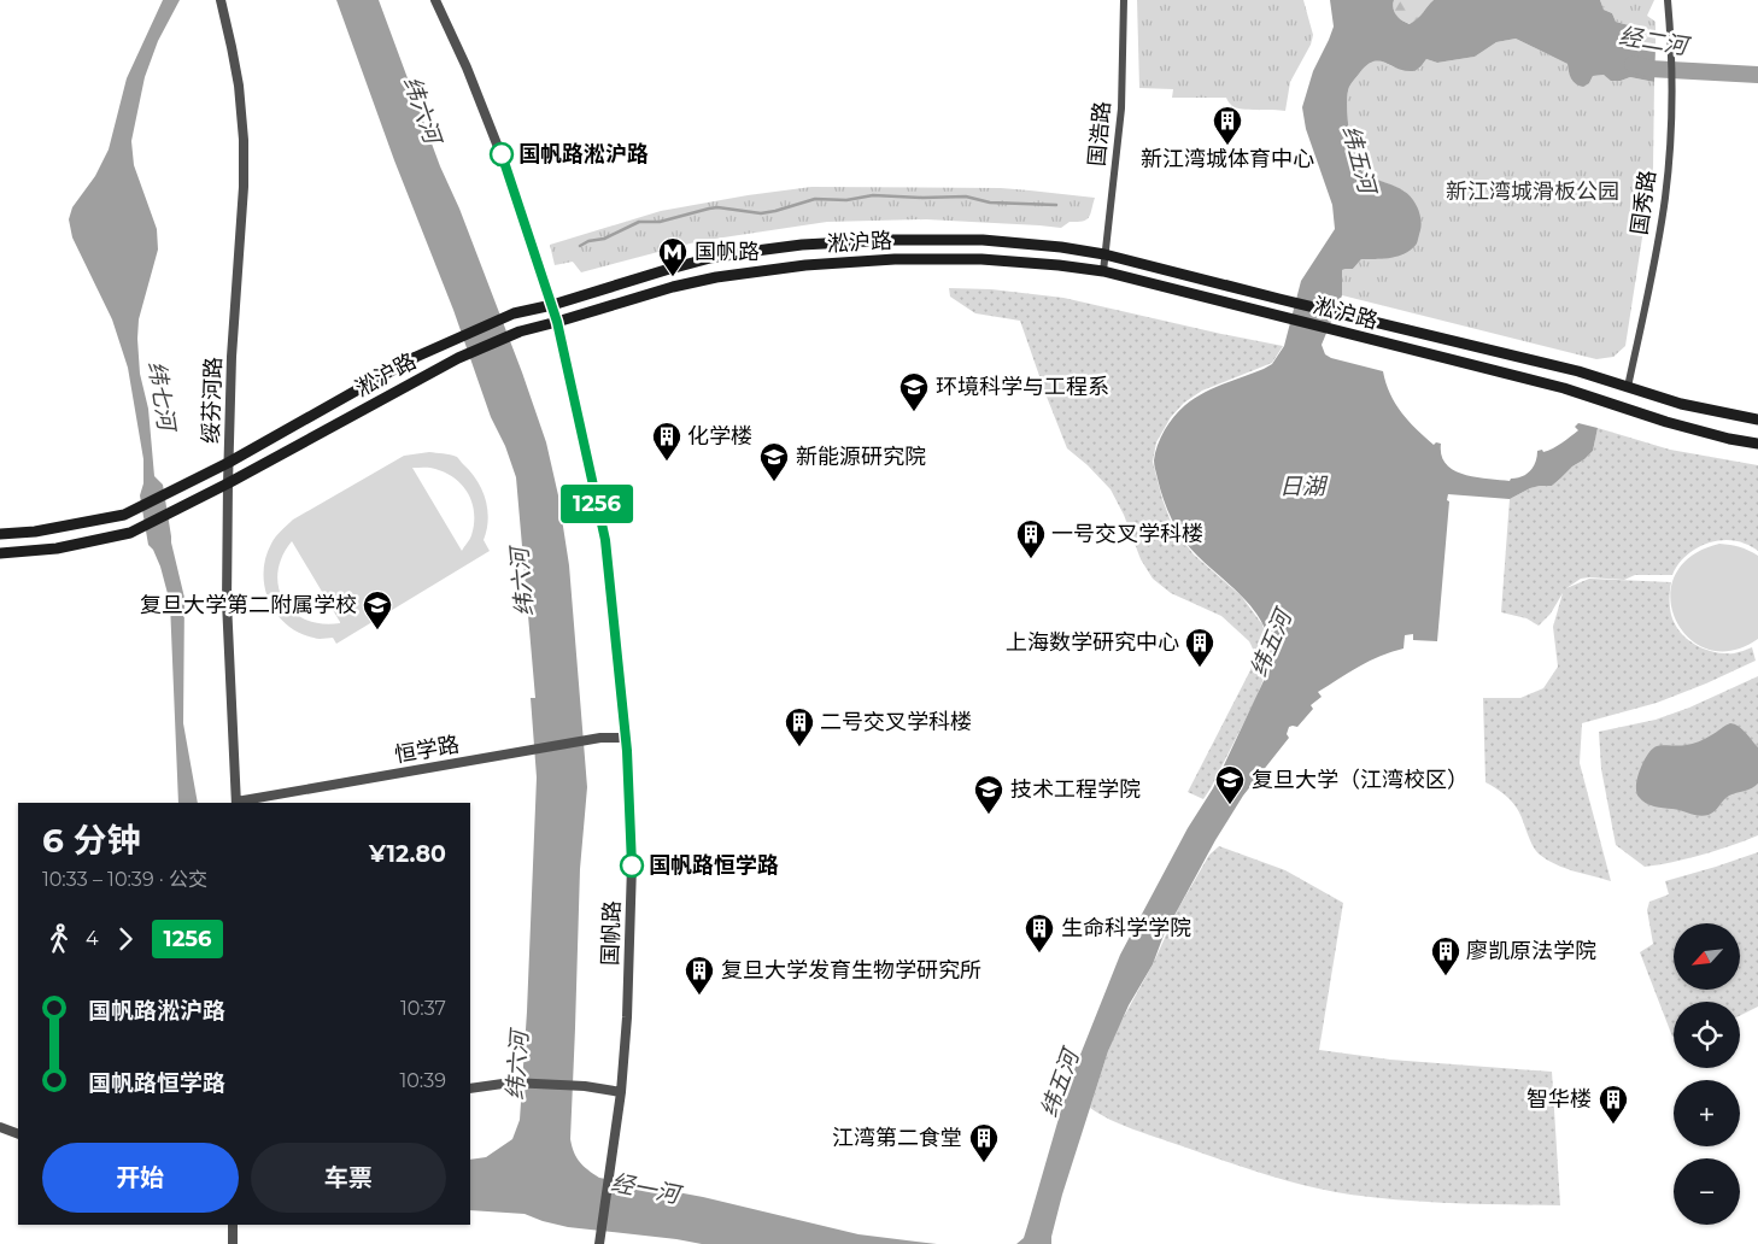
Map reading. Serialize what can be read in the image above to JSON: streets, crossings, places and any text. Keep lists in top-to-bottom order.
{
  "streets": {
    "main road": ["国秀路", "淞沪路"],
    "street": [
      "国浩路",
      "绥芬河路",
      "恒学路",
      "国帆路"
    ]
  },
  "crossings": [
    ["国浩路", "淞沪路"],
    ["国秀路", "淞沪路"],
    ["淞沪路", "绥芬河路"],
    ["淞沪路", "国帆路"],
    ["绥芬河路", "恒学路"],
    ["恒学路", "国帆路"]
  ],
  "water": [
    "经二河",
    "纬六河",
    "纬五河",
    "纬七河",
    "日湖",
    "经一河"
  ],
  "parks": ["新江湾城滑板公园"],
  "places": {
    "building": [
      "新江湾城体育中心",
      "化学楼",
      "一号交叉学科楼",
      "上海数学研究中心",
      "二号交叉学科楼",
      "生命科学学院",
      "廖凯原法学院",
      "复旦大学发育生物学研究所",
      "智华楼",
      "江湾第二食堂"
    ],
    "other": ["国帆路淞沪路", "国帆路恒学路"],
    "metro station": ["国帆路"],
    "school or university": [
      "环境科学与工程系",
      "新能源研究院",
      "复旦大学第二附属学校",
      "复旦大学（江湾校区）",
      "技术工程学院"
    ]
  },
  "lines": ["bus line 1256"],
  "north": "bottom left",
  "page": {
    "on_map": "1256",
    "heading": ["6 分钟", "10:33 – 10:39 · 公交", "¥12.80"],
    "legs": ["4", "1256"],
    "map_buttons": ["+", "−"],
    "list": [
      {
        "name": "国帆路淞沪路",
        "value": "10:37"
      },
      {
        "name": "国帆路恒学路",
        "value": "10:39"
      }
    ],
    "buttons": ["开始", "车票"]
  }
}
